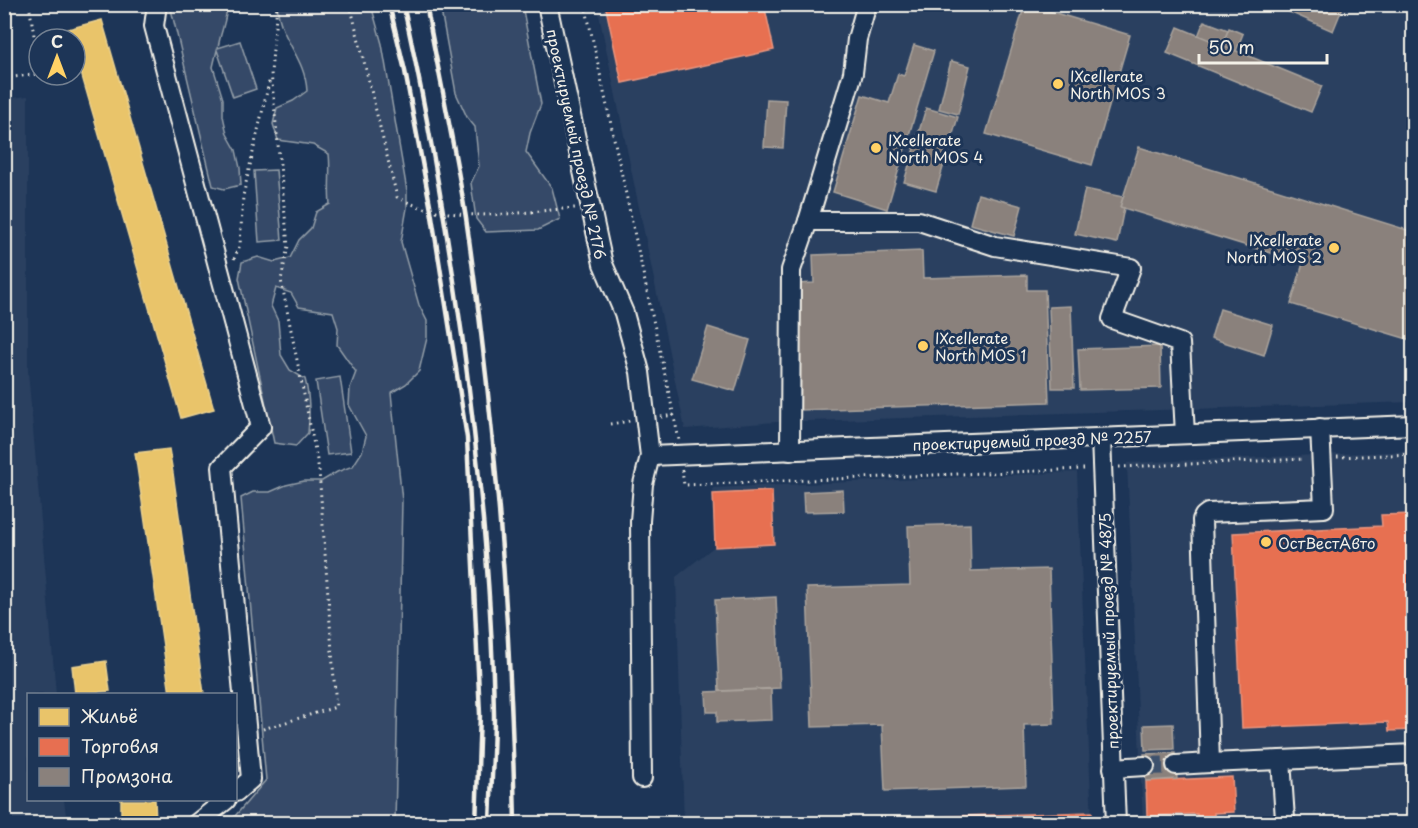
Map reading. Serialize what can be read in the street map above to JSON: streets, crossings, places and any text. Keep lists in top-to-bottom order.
{
  "streets": {
    "street": ["проектируемый проезд № 2176", "проектируемый проезд № 2257", "проектируемый проезд № 4875"]
  },
  "crossings": [
    ["проектируемый проезд № 2176", "проектируемый проезд № 2257"],
    ["проектируемый проезд № 2257", "проектируемый проезд № 4875"]
  ],
  "places": [
    "IXcellerate North MOS 3",
    "IXcellerate North MOS 4",
    "IXcellerate North MOS 2",
    "IXcellerate North MOS 1",
    "ОстВестАвто"
  ],
  "legend": ["Жильё", "Торговля", "Промзона"],
  "scale_bar": "50 m",
  "north": "top"
}
